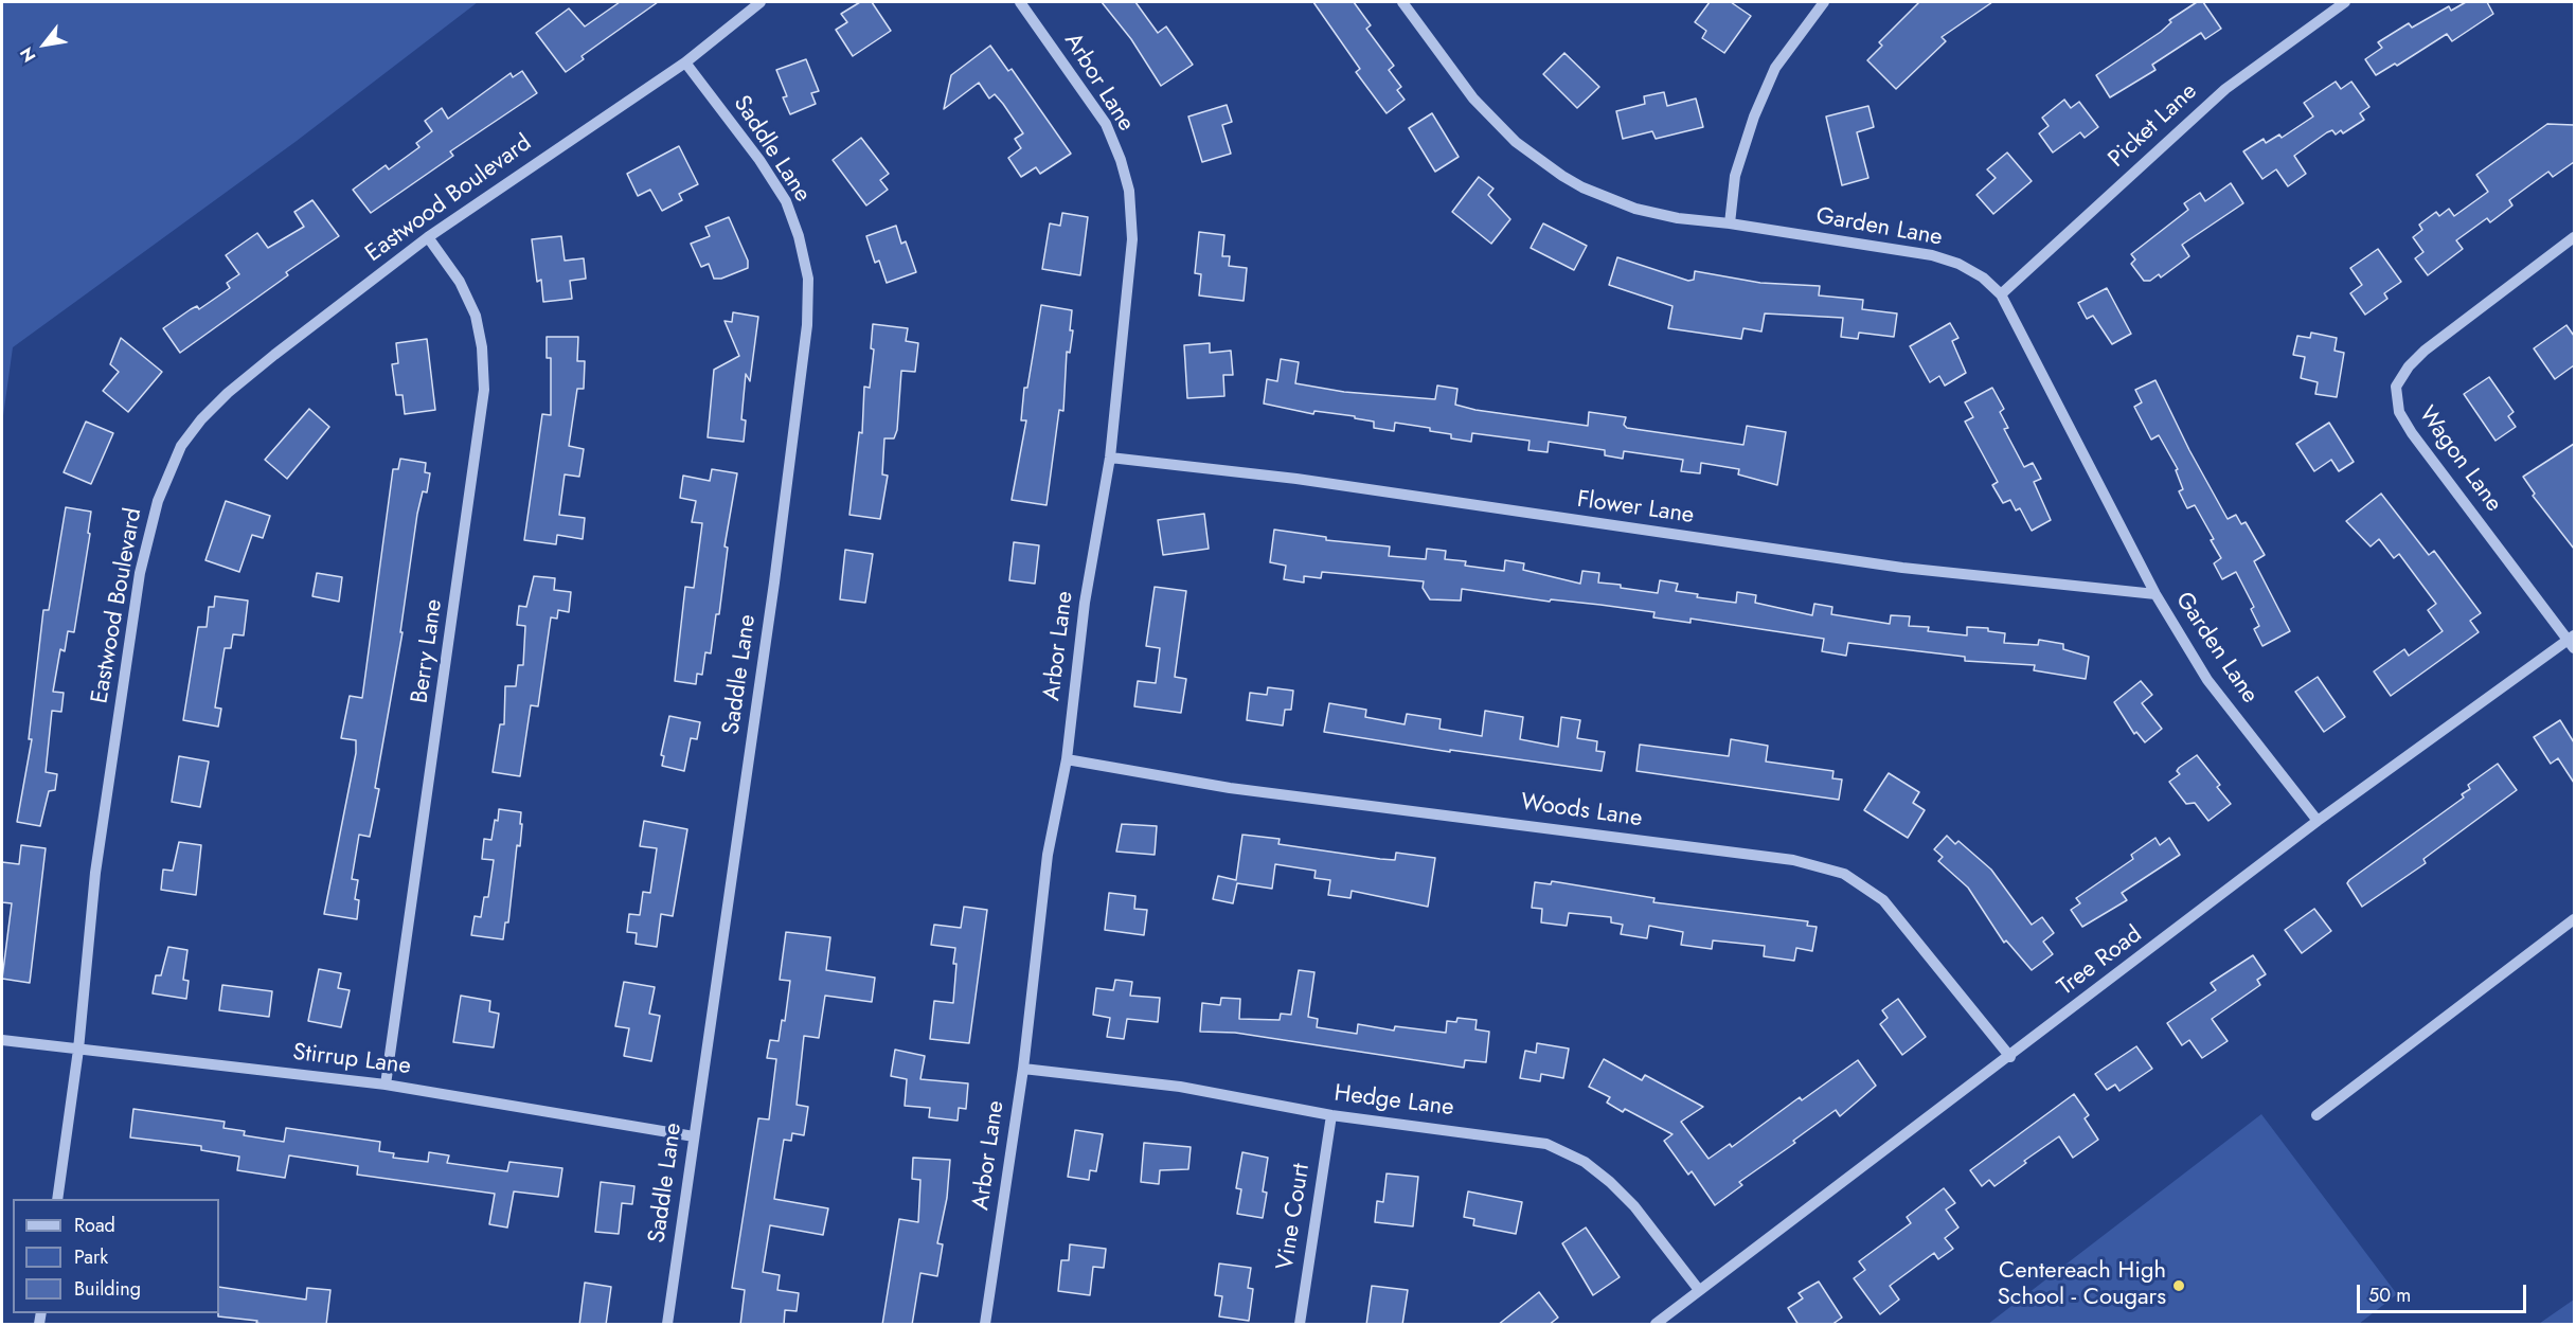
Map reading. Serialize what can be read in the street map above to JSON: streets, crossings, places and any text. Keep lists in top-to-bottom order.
{
  "streets": {
    "street": [
      "Arbor Lane",
      "Picket Lane",
      "Saddle Lane",
      "Eastwood Boulevard",
      "Garden Lane",
      "Wagon Lane",
      "Flower Lane",
      "Berry Lane",
      "Woods Lane",
      "Tree Road",
      "Stirrup Lane",
      "Hedge Lane",
      "Vine Court"
    ]
  },
  "crossings": [
    ["Arbor Lane", "Flower Lane"],
    ["Arbor Lane", "Woods Lane"],
    ["Arbor Lane", "Hedge Lane"],
    ["Picket Lane", "Garden Lane"],
    ["Saddle Lane", "Eastwood Boulevard"],
    ["Saddle Lane", "Stirrup Lane"],
    ["Eastwood Boulevard", "Berry Lane"],
    ["Eastwood Boulevard", "Stirrup Lane"],
    ["Garden Lane", "Flower Lane"],
    ["Garden Lane", "Tree Road"],
    ["Wagon Lane", "Tree Road"],
    ["Berry Lane", "Stirrup Lane"],
    ["Woods Lane", "Tree Road"],
    ["Tree Road", "Hedge Lane"],
    ["Hedge Lane", "Vine Court"]
  ],
  "places": ["Centereach High School - Cougars"],
  "legend": ["Road", "Park", "Building"],
  "scale_bar": "50 m",
  "north": "bottom left"
}
